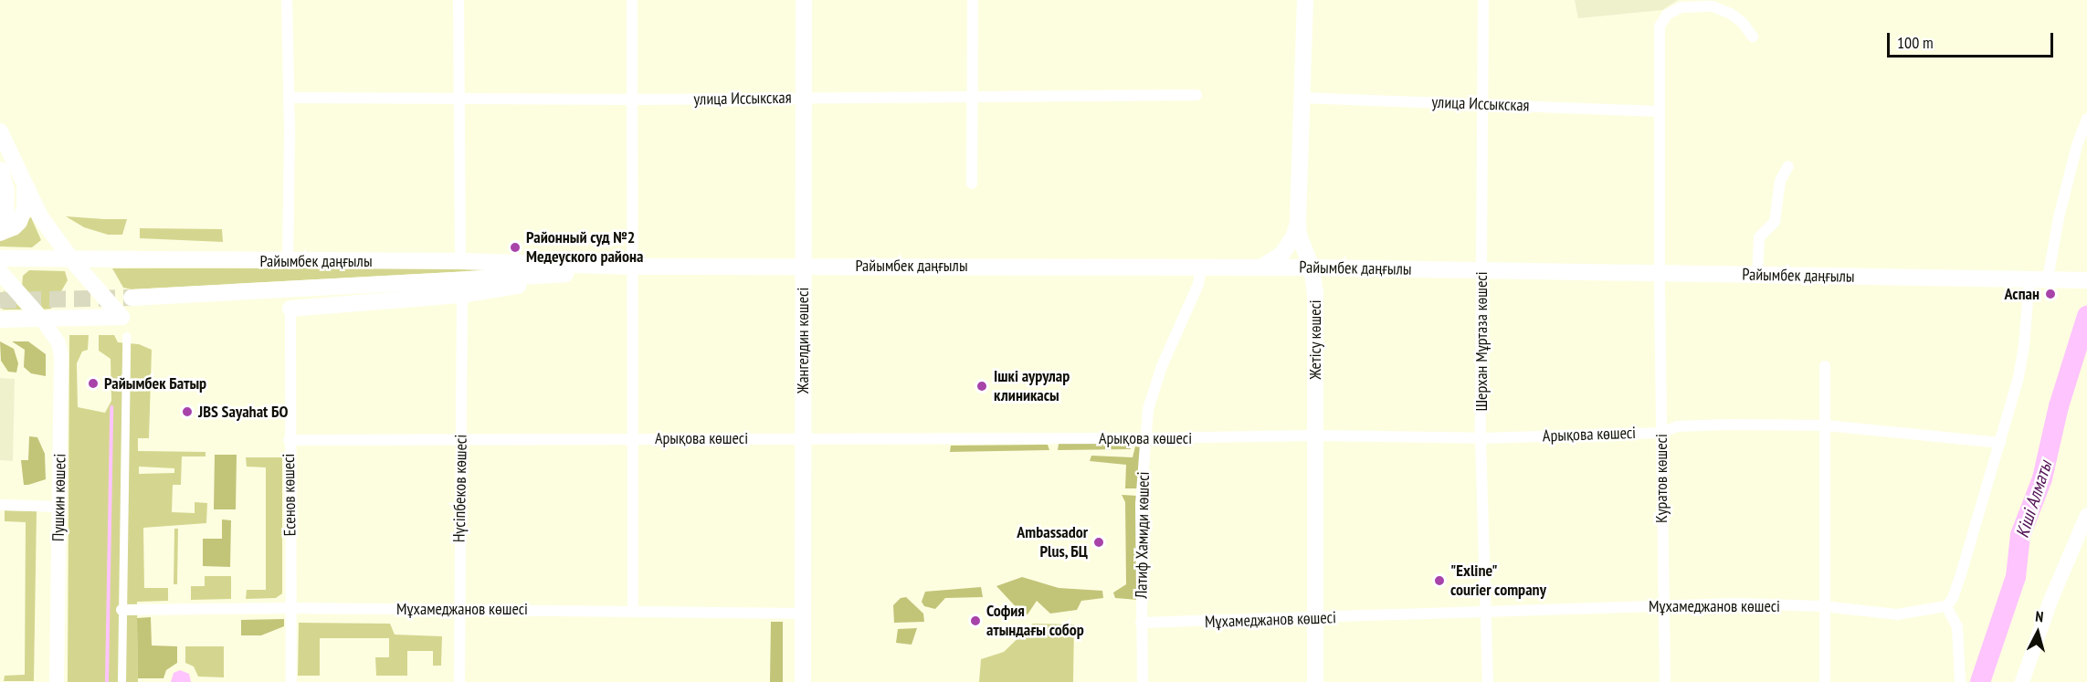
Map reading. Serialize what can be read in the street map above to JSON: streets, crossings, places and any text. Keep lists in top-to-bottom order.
{
  "streets": {
    "main road": ["Райымбек даңғылы", "Жетісу көшесі", "Жангелдин көшесі"],
    "street": [
      "улица Иссыкская",
      "Шерхан Мұртаза көшесі",
      "Арықова көшесі",
      "Куратов көшесі",
      "Нүсіпбеков көшесі",
      "Есенов көшесі",
      "Пушкин көшесі",
      "Латиф Хамиди көшесі",
      "Мұхамеджанов көшесі"
    ]
  },
  "crossings": [
    ["улица Иссыкская", "Жетісу көшесі"],
    ["улица Иссыкская", "Жангелдин көшесі"],
    ["улица Иссыкская", "Шерхан Мұртаза көшесі"],
    ["улица Иссыкская", "Куратов көшесі"],
    ["Райымбек даңғылы", "Жетісу көшесі"],
    ["Райымбек даңғылы", "Жангелдин көшесі"],
    ["Райымбек даңғылы", "Шерхан Мұртаза көшесі"],
    ["Райымбек даңғылы", "Куратов көшесі"],
    ["Райымбек даңғылы", "Нүсіпбеков көшесі"],
    ["Райымбек даңғылы", "Есенов көшесі"],
    ["Райымбек даңғылы", "Латиф Хамиди көшесі"],
    ["Жетісу көшесі", "Арықова көшесі"],
    ["Жетісу көшесі", "Мұхамеджанов көшесі"],
    ["Жангелдин көшесі", "Арықова көшесі"],
    ["Жангелдин көшесі", "Мұхамеджанов көшесі"],
    ["Шерхан Мұртаза көшесі", "Арықова көшесі"],
    ["Шерхан Мұртаза көшесі", "Мұхамеджанов көшесі"],
    ["Арықова көшесі", "Куратов көшесі"],
    ["Арықова көшесі", "Нүсіпбеков көшесі"],
    ["Арықова көшесі", "Есенов көшесі"],
    ["Арықова көшесі", "Латиф Хамиди көшесі"],
    ["Куратов көшесі", "Мұхамеджанов көшесі"],
    ["Нүсіпбеков көшесі", "Мұхамеджанов көшесі"],
    ["Есенов көшесі", "Мұхамеджанов көшесі"],
    ["Латиф Хамиди көшесі", "Мұхамеджанов көшесі"]
  ],
  "water": ["Кіші Алматы"],
  "places": [
    "Районный суд №2 Медеуского района",
    "Аспан",
    "Райымбек Батыр",
    "Ішкі аурулар клиникасы",
    "JBS Sayahat БО",
    "Ambassador Plus, БЦ",
    "\"Exline\" courier company",
    "София атындағы собор"
  ],
  "scale_bar": "100 m",
  "north": "top"
}
